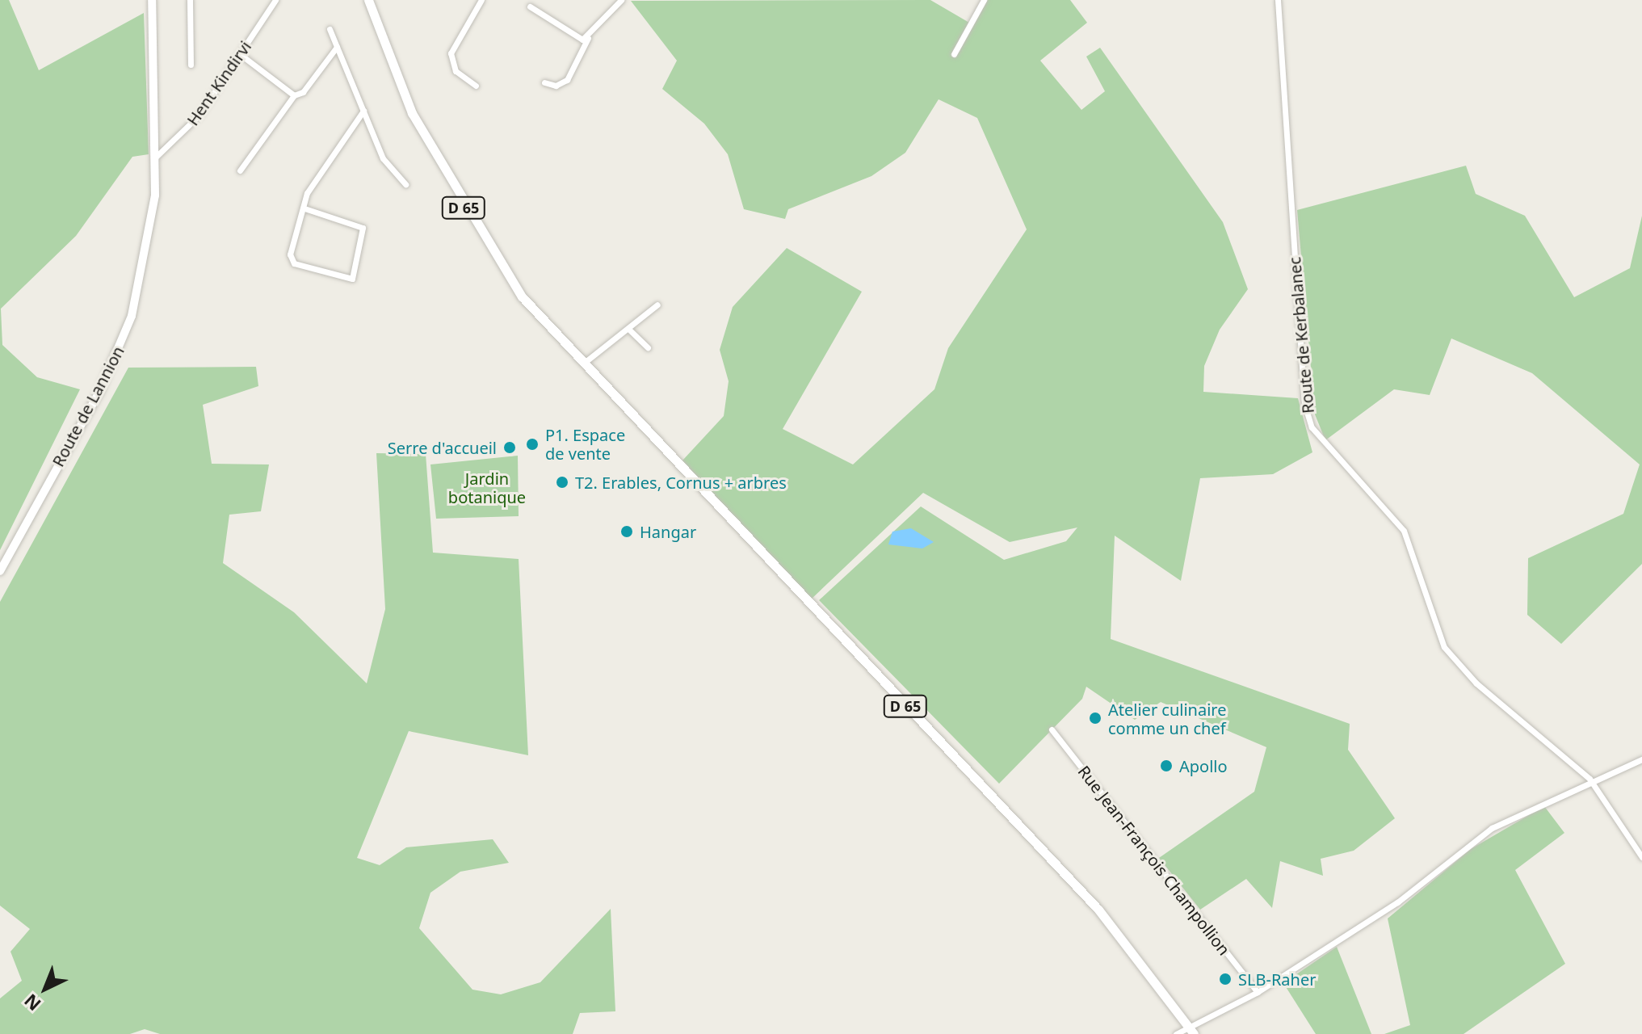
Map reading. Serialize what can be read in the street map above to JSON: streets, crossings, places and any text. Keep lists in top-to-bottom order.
{
  "streets": {
    "main road": ["D 65", "Route de Lannion"],
    "street": ["Hent Kindirvi", "Route de Kerbalanec", "Rue Jean-François Champollion"]
  },
  "crossings": [
    ["Hent Kindirvi", "Route de Lannion"]
  ],
  "parks": ["Jardin botanique"],
  "places": [
    "P1. Espace de vente",
    "Serre d'accueil",
    "T2. Erables, Cornus + arbres",
    "Hangar",
    "Atelier culinaire comme un chef",
    "Apollo",
    "SLB-Raher"
  ],
  "north": "bottom left"
}
